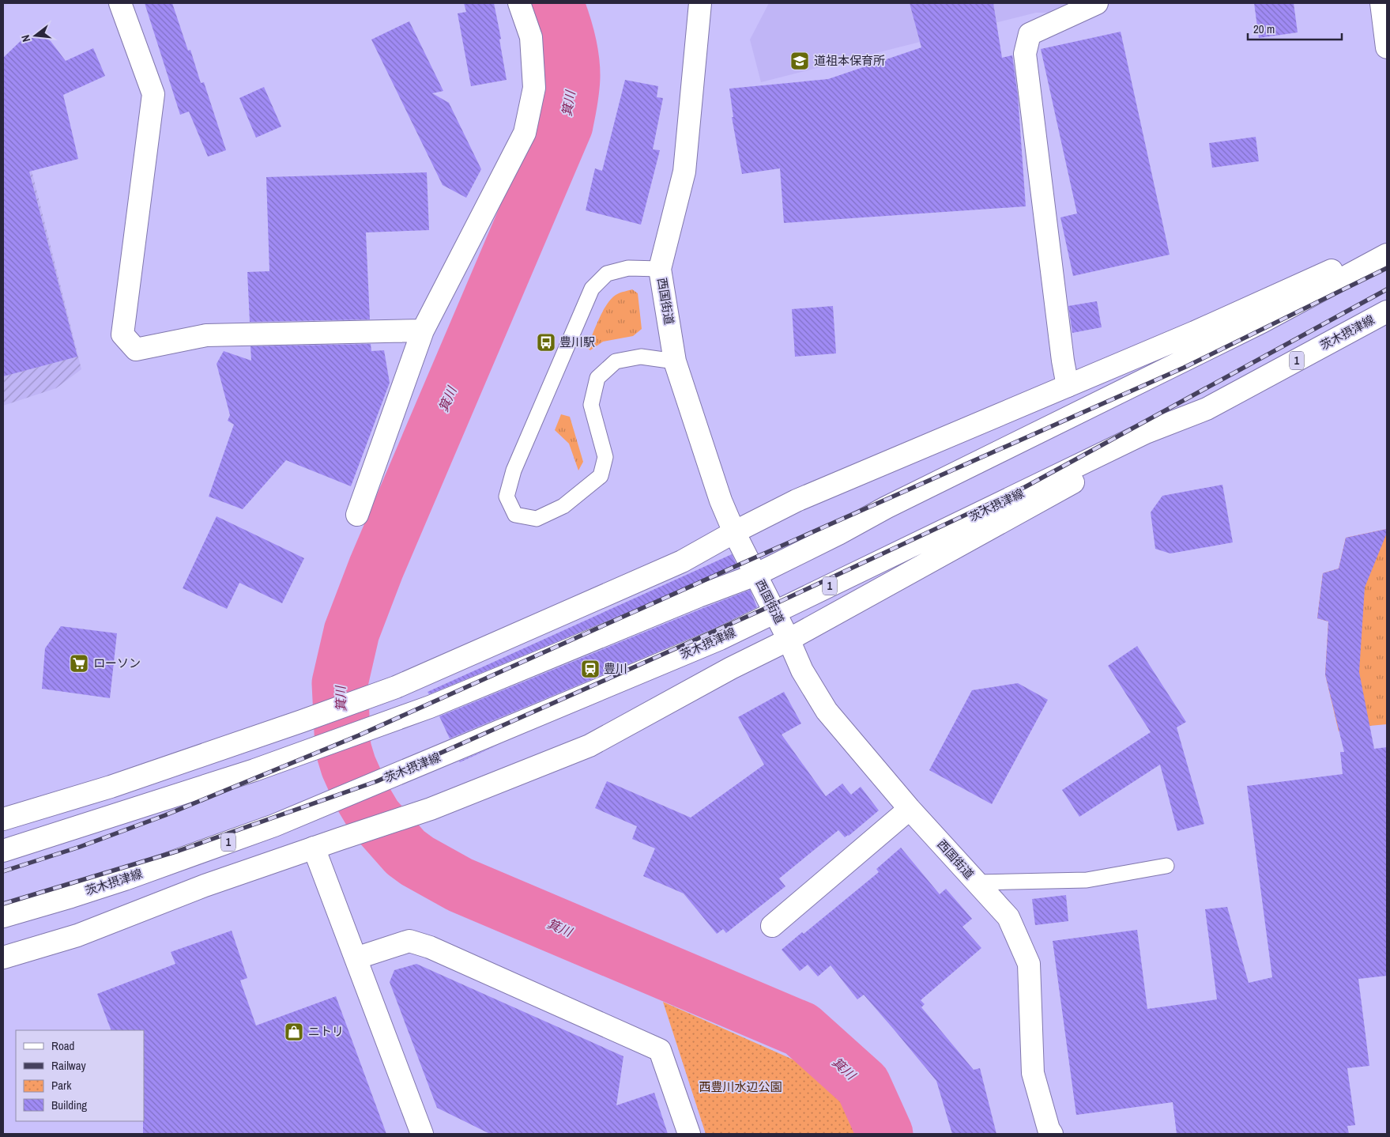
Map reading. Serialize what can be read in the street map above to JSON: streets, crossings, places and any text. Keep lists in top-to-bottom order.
{
  "streets": {
    "main road": ["西国街道", "茨木摂津線", "1"]
  },
  "crossings": [
    ["西国街道", "茨木摂津線"],
    ["西国街道", "1"],
    ["茨木摂津線", "1"]
  ],
  "water": ["箕川"],
  "parks": ["西豊川水辺公園"],
  "places": {
    "school or university": ["道祖本保育所"],
    "bus stop": ["豊川駅"],
    "supermarket": ["ローソン"],
    "station": ["豊川"],
    "shop": ["ニトリ"]
  },
  "legend": [
    "Road",
    "Railway",
    "Park",
    "Building"
  ],
  "scale_bar": "20 m",
  "north": "left"
}
